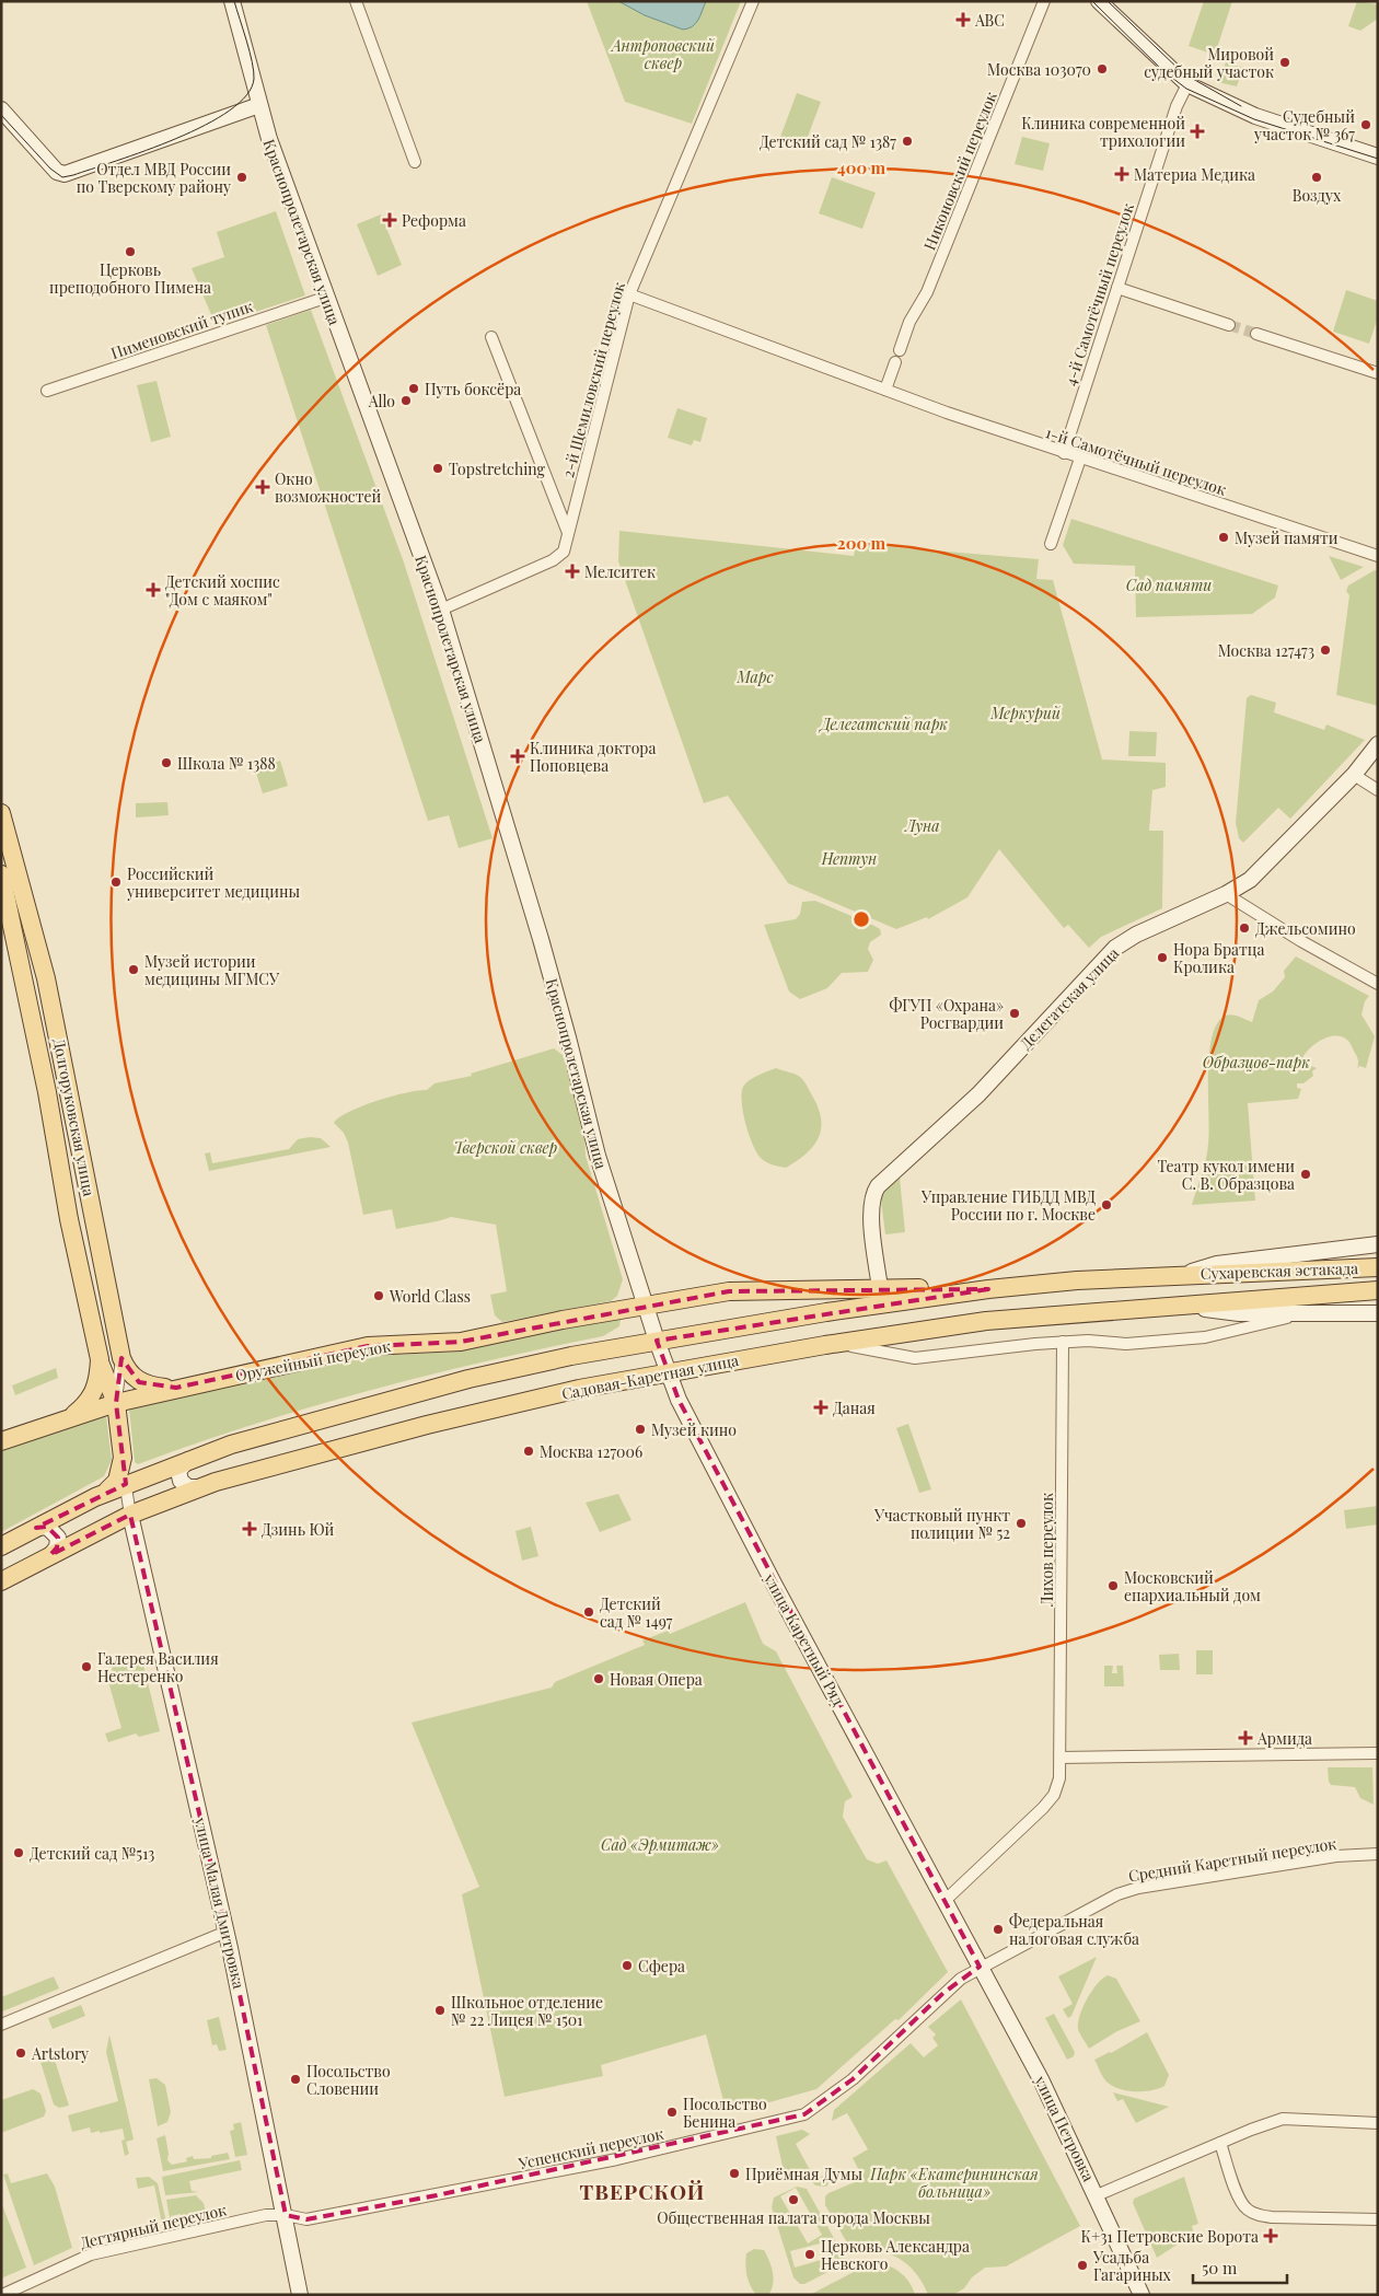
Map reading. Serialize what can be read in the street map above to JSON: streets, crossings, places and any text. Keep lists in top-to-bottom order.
{
  "streets": {
    "main road": [
      "Краснопролетарская улица",
      "Делегатская улица",
      "Долгоруковская улица",
      "Сухаревская эстакада",
      "Оружейный переулок",
      "Садовая-Каретная улица",
      "улица Каретный Ряд",
      "улица Малая Дмитровка",
      "улица Петровка"
    ],
    "street": [
      "Никоновский переулок",
      "4-й Самотёчный переулок",
      "Пименовский тупик",
      "2-й Щемиловский переулок",
      "1-й Самотёчный переулок",
      "Лихов переулок",
      "Средний Каретный переулок",
      "Успенский переулок",
      "Дегтярный переулок"
    ]
  },
  "crossings": [
    ["Краснопролетарская улица", "Пименовский тупик"],
    ["Краснопролетарская улица", "2-й Щемиловский переулок"],
    ["Краснопролетарская улица", "Оружейный переулок"],
    ["Краснопролетарская улица", "улица Каретный Ряд"],
    ["4-й Самотёчный переулок", "1-й Самотёчный переулок"],
    ["2-й Щемиловский переулок", "1-й Самотёчный переулок"],
    ["Долгоруковская улица", "Оружейный переулок"],
    ["Сухаревская эстакада", "Садовая-Каретная улица"],
    ["Оружейный переулок", "улица Каретный Ряд"],
    ["Садовая-Каретная улица", "улица Каретный Ряд"],
    ["Садовая-Каретная улица", "улица Малая Дмитровка"],
    ["Лихов переулок", "улица Каретный Ряд"],
    ["улица Каретный Ряд", "Средний Каретный переулок"],
    ["улица Каретный Ряд", "улица Петровка"],
    ["улица Каретный Ряд", "Успенский переулок"],
    ["Средний Каретный переулок", "улица Петровка"],
    ["Средний Каретный переулок", "Успенский переулок"],
    ["улица Малая Дмитровка", "Успенский переулок"],
    ["улица Малая Дмитровка", "Дегтярный переулок"],
    ["улица Петровка", "Успенский переулок"],
    ["Успенский переулок", "Дегтярный переулок"]
  ],
  "districts": ["ТВЕРСКОЙ"],
  "parks": [
    "Антроповский сквер",
    "Сад памяти",
    "Марс",
    "Меркурий",
    "Делегатский парк",
    "Луна",
    "Нептун",
    "Образцов-парк",
    "Тверской сквер",
    "Сад «Эрмитаж»",
    "Парк «Екатерининская больница»"
  ],
  "places": {
    "health": [
      "ABC",
      "Клиника современной трихологии",
      "Материа Медика",
      "Реформа",
      "Окно возможностей",
      "Мелситек",
      "Детский хоспис \"Дом с маяком\"",
      "Клиника доктора Поповцева",
      "Даная",
      "Дзинь Юй",
      "Армида",
      "К+31 Петровские Ворота"
    ],
    "other": [
      "Мировой судебный участок",
      "Москва 103070",
      "Судебный участок № 367",
      "Детский сад № 1387",
      "Отдел МВД России по Тверскому району",
      "Воздух",
      "Церковь преподобного Пимена",
      "Путь боксёра",
      "Allo",
      "Topstretching",
      "Музей памяти",
      "Москва 127473",
      "Школа № 1388",
      "Российский университет медицины",
      "Джельсомино",
      "Нора Братца Кролика",
      "Музей истории медицины МГМСУ",
      "ФГУП «Охрана» Росгвардии",
      "Театр кукол имени С. В. Образцова",
      "Управление ГИБДД МВД России по г. Москве",
      "World Class",
      "Музей кино",
      "Москва 127006",
      "Участковый пункт полиции № 52",
      "Московский епархиальный дом",
      "Детский сад № 1497",
      "Галерея Василия Нестеренко",
      "Новая Опера",
      "Детский сад №513",
      "Федеральная налоговая служба",
      "Сфера",
      "Школьное отделение № 22 Лицея № 1501",
      "Artstory",
      "Посольство Словении",
      "Посольство Бенина",
      "Приёмная Думы",
      "Общественная палата города Москвы",
      "Церковь Александра Невского",
      "Усадьба Гагариных"
    ]
  },
  "scale_bar": "50 m",
  "rings": ["400 m", "200 m"]
}
